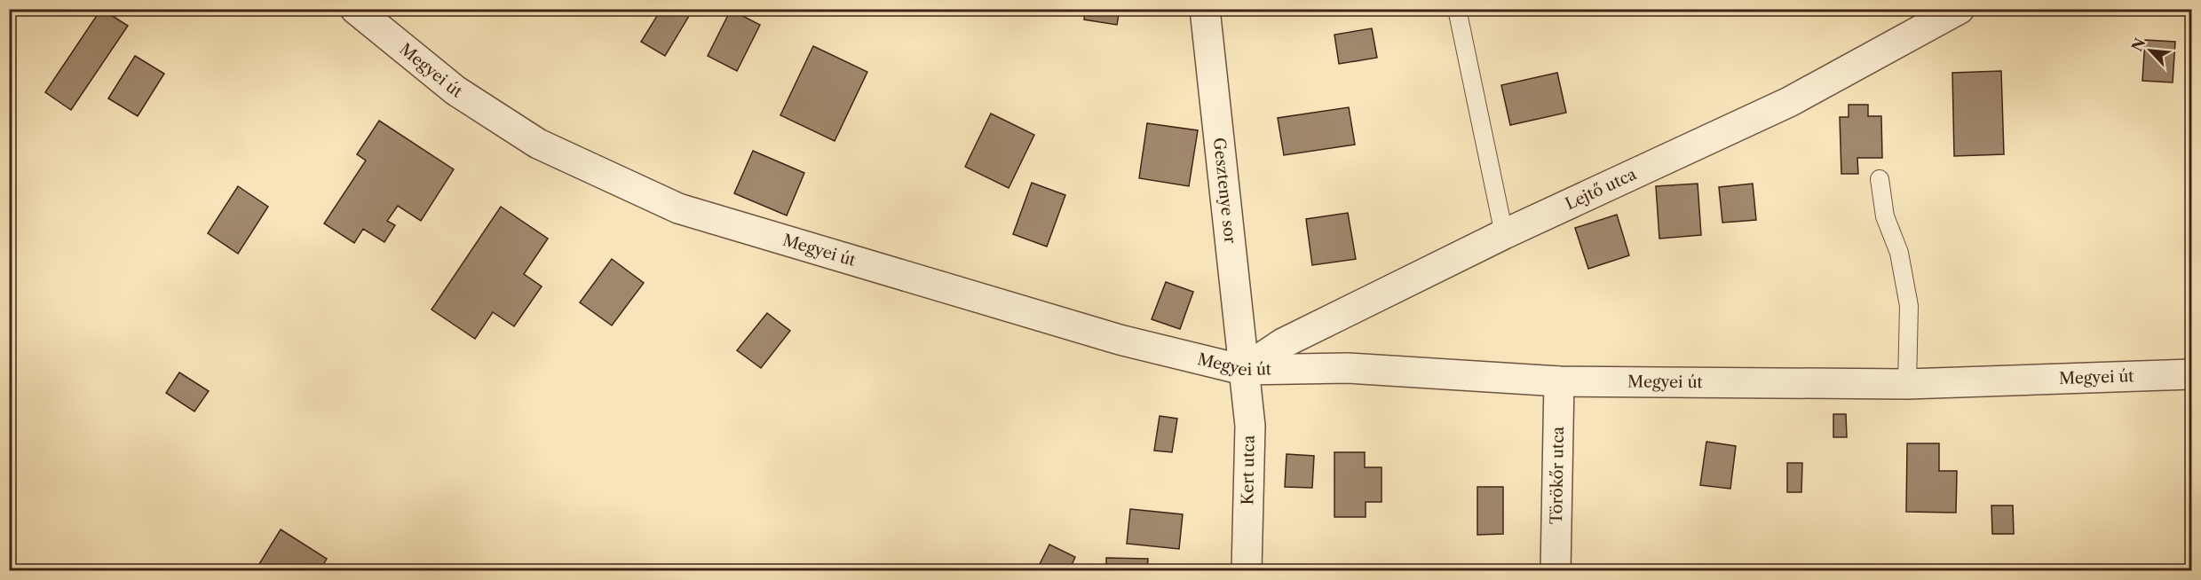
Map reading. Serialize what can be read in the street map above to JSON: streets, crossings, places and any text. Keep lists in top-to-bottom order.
{
  "streets": {
    "street": [
      "Megyei út",
      "Lejtő utca",
      "Gesztenye sor",
      "Kert utca",
      "Törökőr utca"
    ]
  },
  "crossings": [
    ["Megyei út", "Lejtő utca"],
    ["Megyei út", "Gesztenye sor"],
    ["Megyei út", "Kert utca"],
    ["Megyei út", "Törökőr utca"],
    ["Lejtő utca", "Gesztenye sor"],
    ["Lejtő utca", "Kert utca"],
    ["Gesztenye sor", "Kert utca"]
  ],
  "north": "top left"
}
